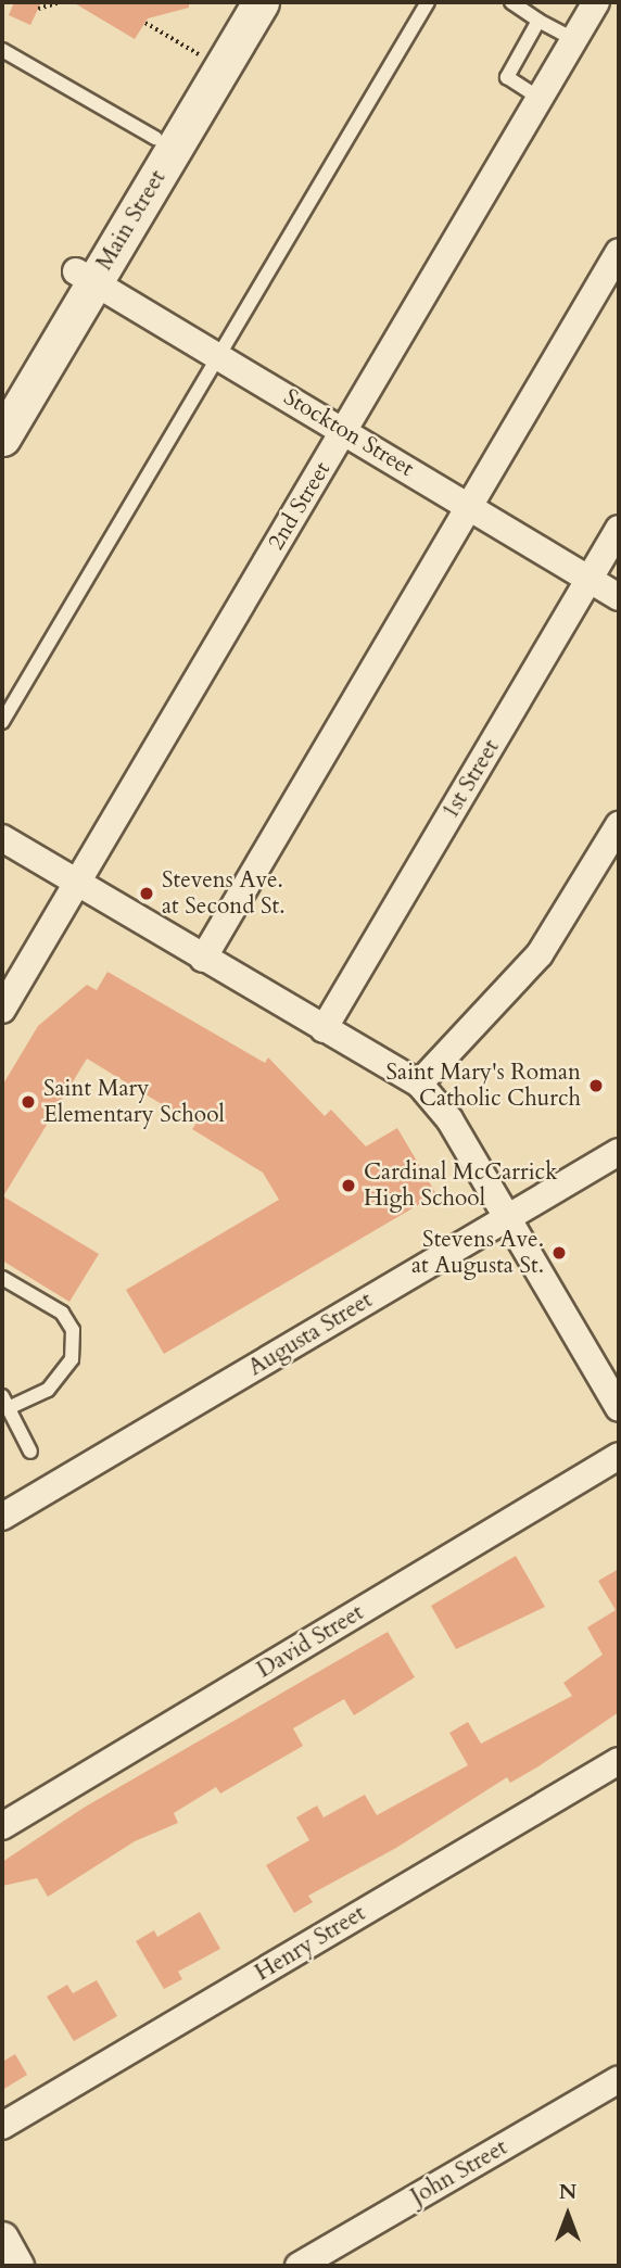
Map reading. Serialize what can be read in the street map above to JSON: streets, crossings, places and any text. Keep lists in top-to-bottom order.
{
  "streets": {
    "main road": ["Main Street"],
    "street": [
      "Stockton Street",
      "2nd Street",
      "1st Street",
      "Augusta Street",
      "David Street",
      "Henry Street",
      "John Street"
    ]
  },
  "crossings": [
    ["Main Street", "Stockton Street"],
    ["Stockton Street", "2nd Street"],
    ["Stockton Street", "1st Street"]
  ],
  "places": [
    "Stevens Ave. at Second St.",
    "Saint Mary's Roman Catholic Church",
    "Saint Mary Elementary School",
    "Cardinal McCarrick High School",
    "Stevens Ave. at Augusta St."
  ],
  "north": "top"
}
